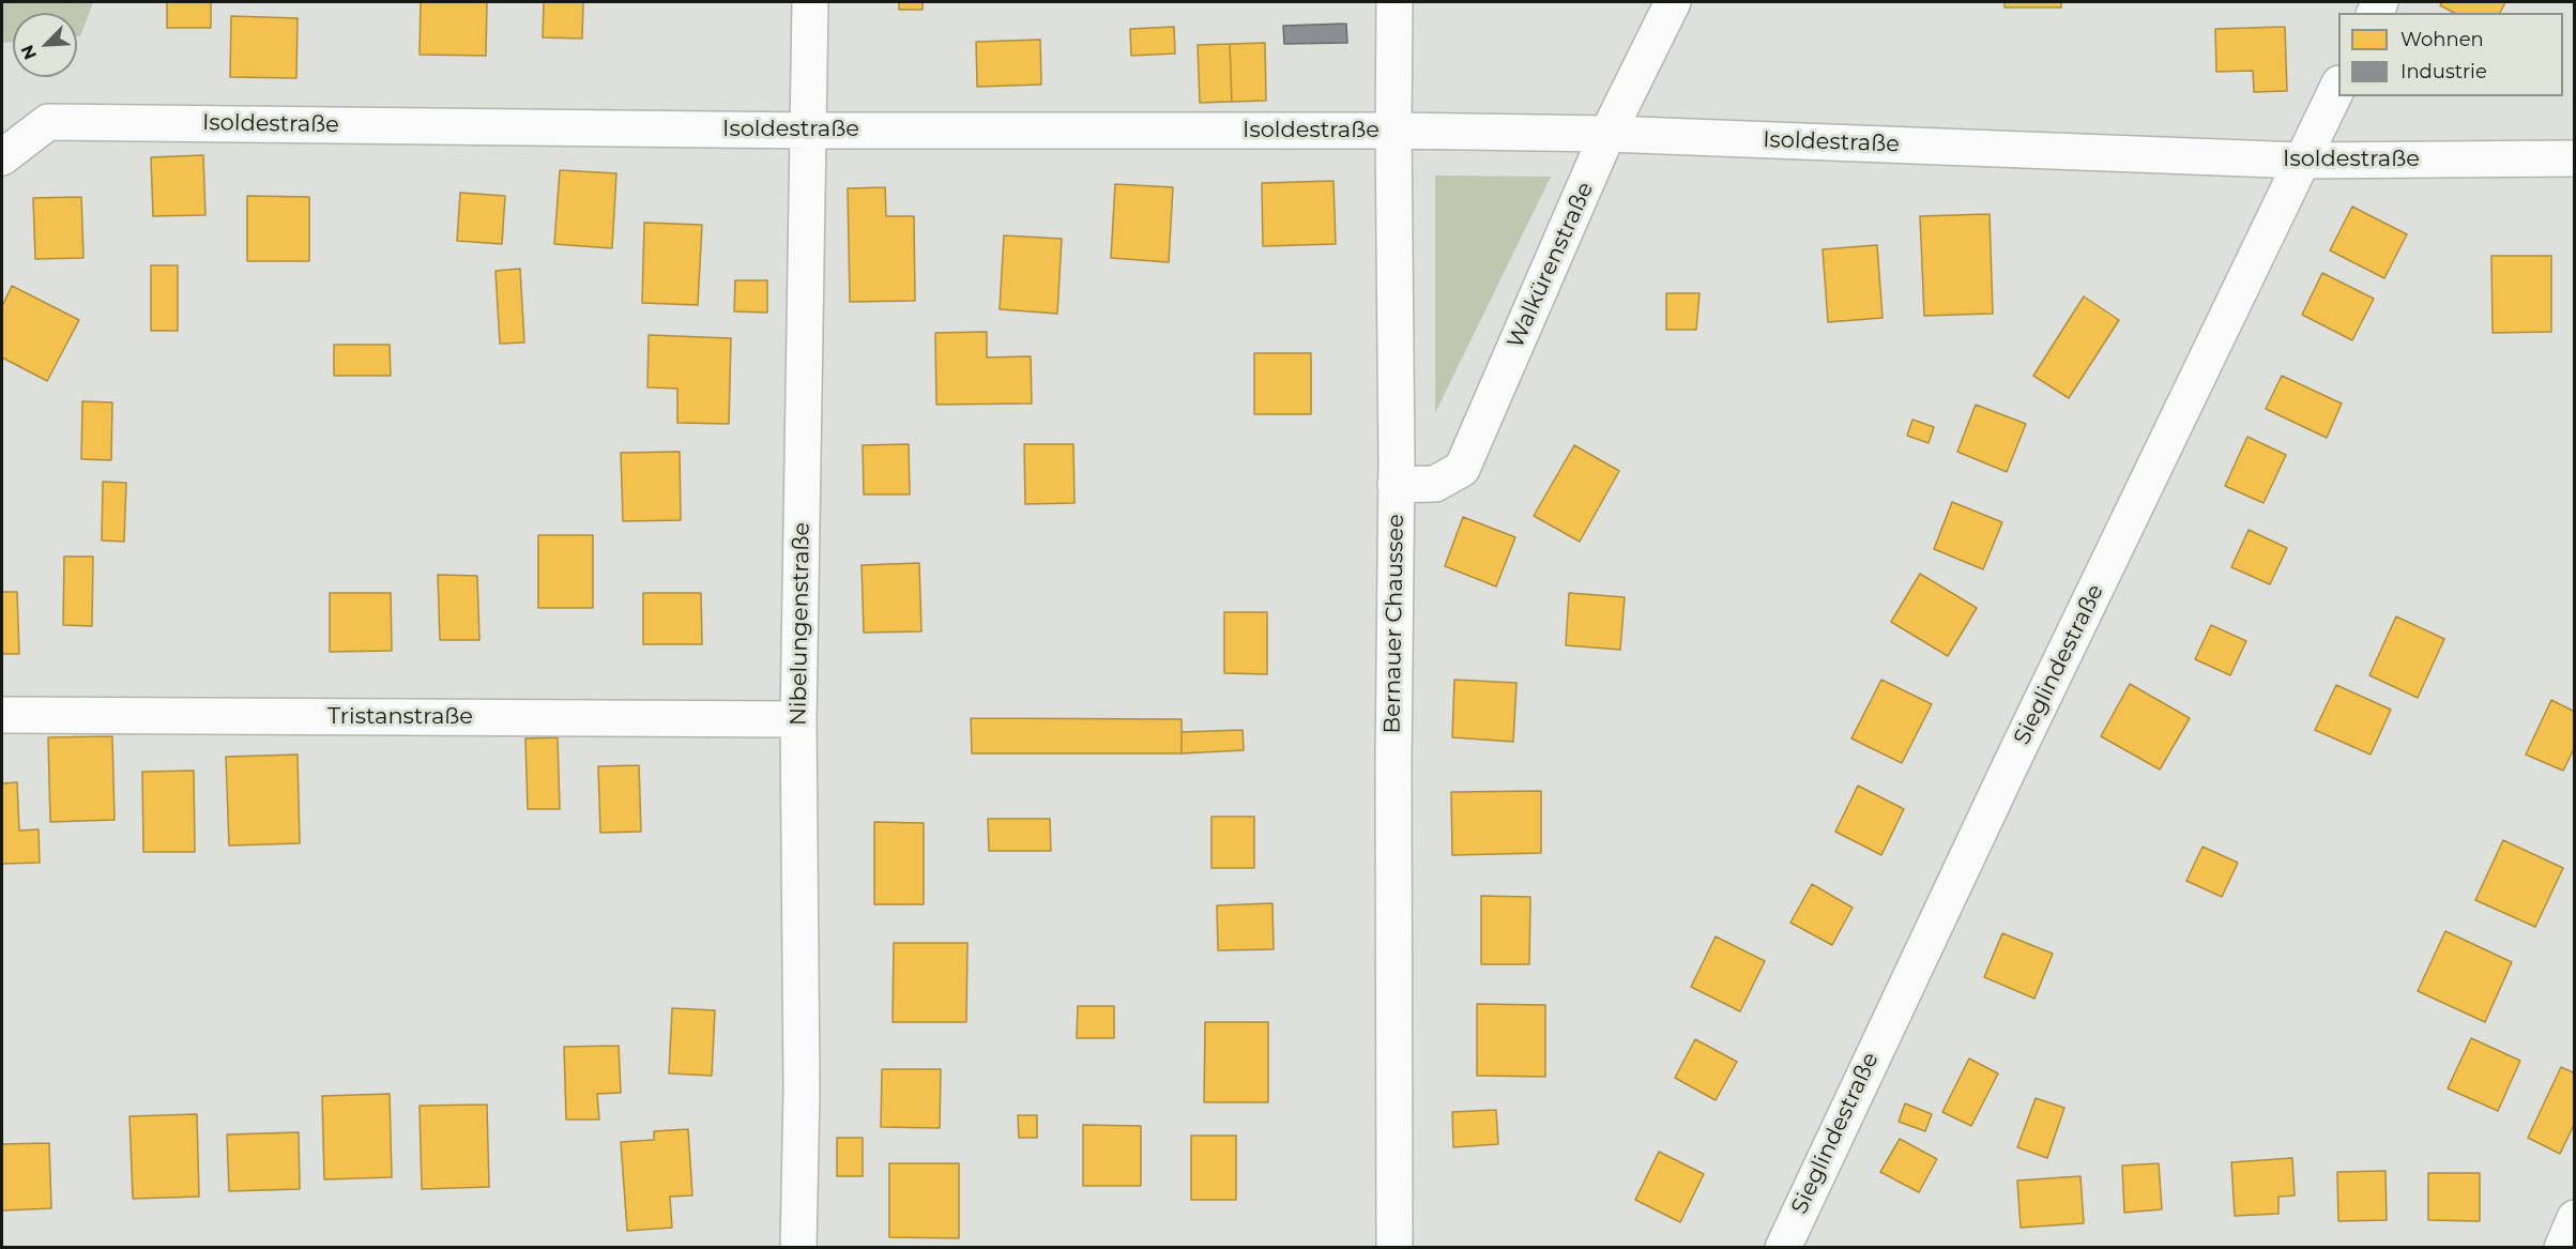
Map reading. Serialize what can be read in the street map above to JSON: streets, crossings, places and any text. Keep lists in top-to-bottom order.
{
  "streets": {
    "street": [
      "Isoldestraße",
      "Walkürenstraße",
      "Nibelungenstraße",
      "Bernauer Chaussee",
      "Sieglindestraße",
      "Tristanstraße"
    ]
  },
  "crossings": [
    ["Isoldestraße", "Walkürenstraße"],
    ["Isoldestraße", "Nibelungenstraße"],
    ["Isoldestraße", "Bernauer Chaussee"],
    ["Isoldestraße", "Sieglindestraße"],
    ["Walkürenstraße", "Bernauer Chaussee"],
    ["Nibelungenstraße", "Tristanstraße"]
  ],
  "legend": ["Wohnen", "Industrie"],
  "north": "bottom left"
}
